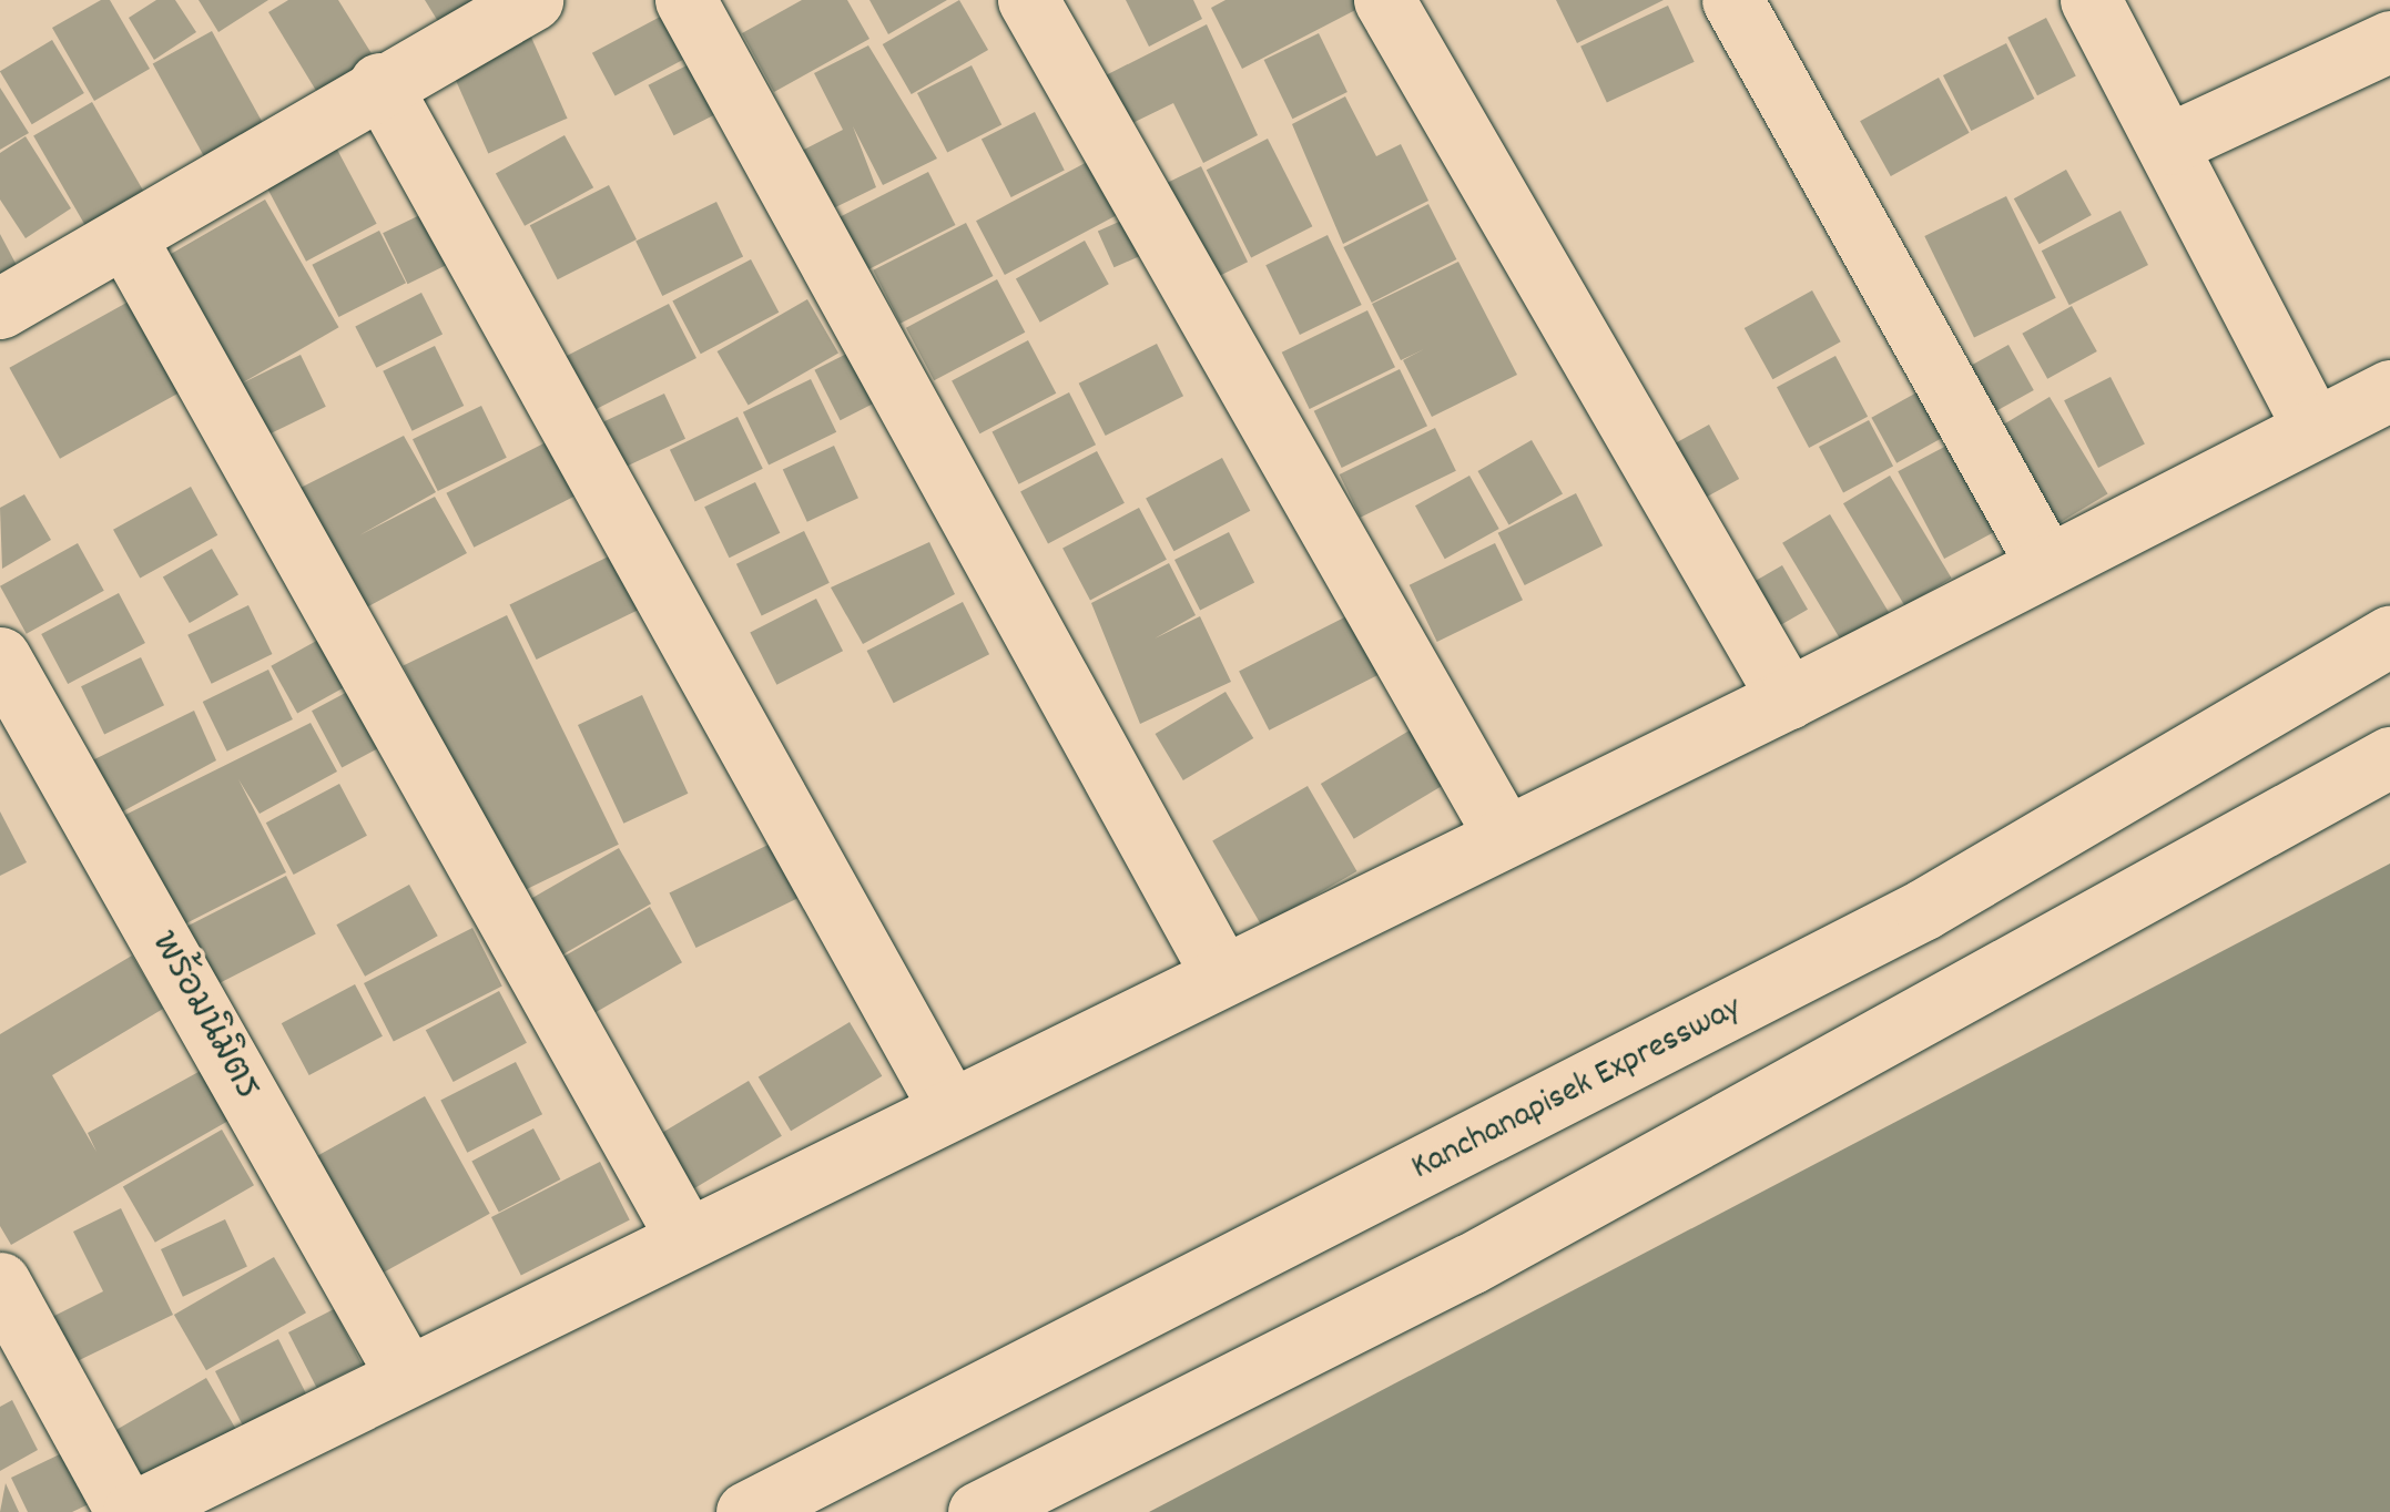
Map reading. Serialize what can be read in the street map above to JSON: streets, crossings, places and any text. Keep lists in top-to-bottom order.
{
  "streets": {
    "main road": ["พร้อมนิมิตร", "Kanchanapisek Expressway"]
  }
}
